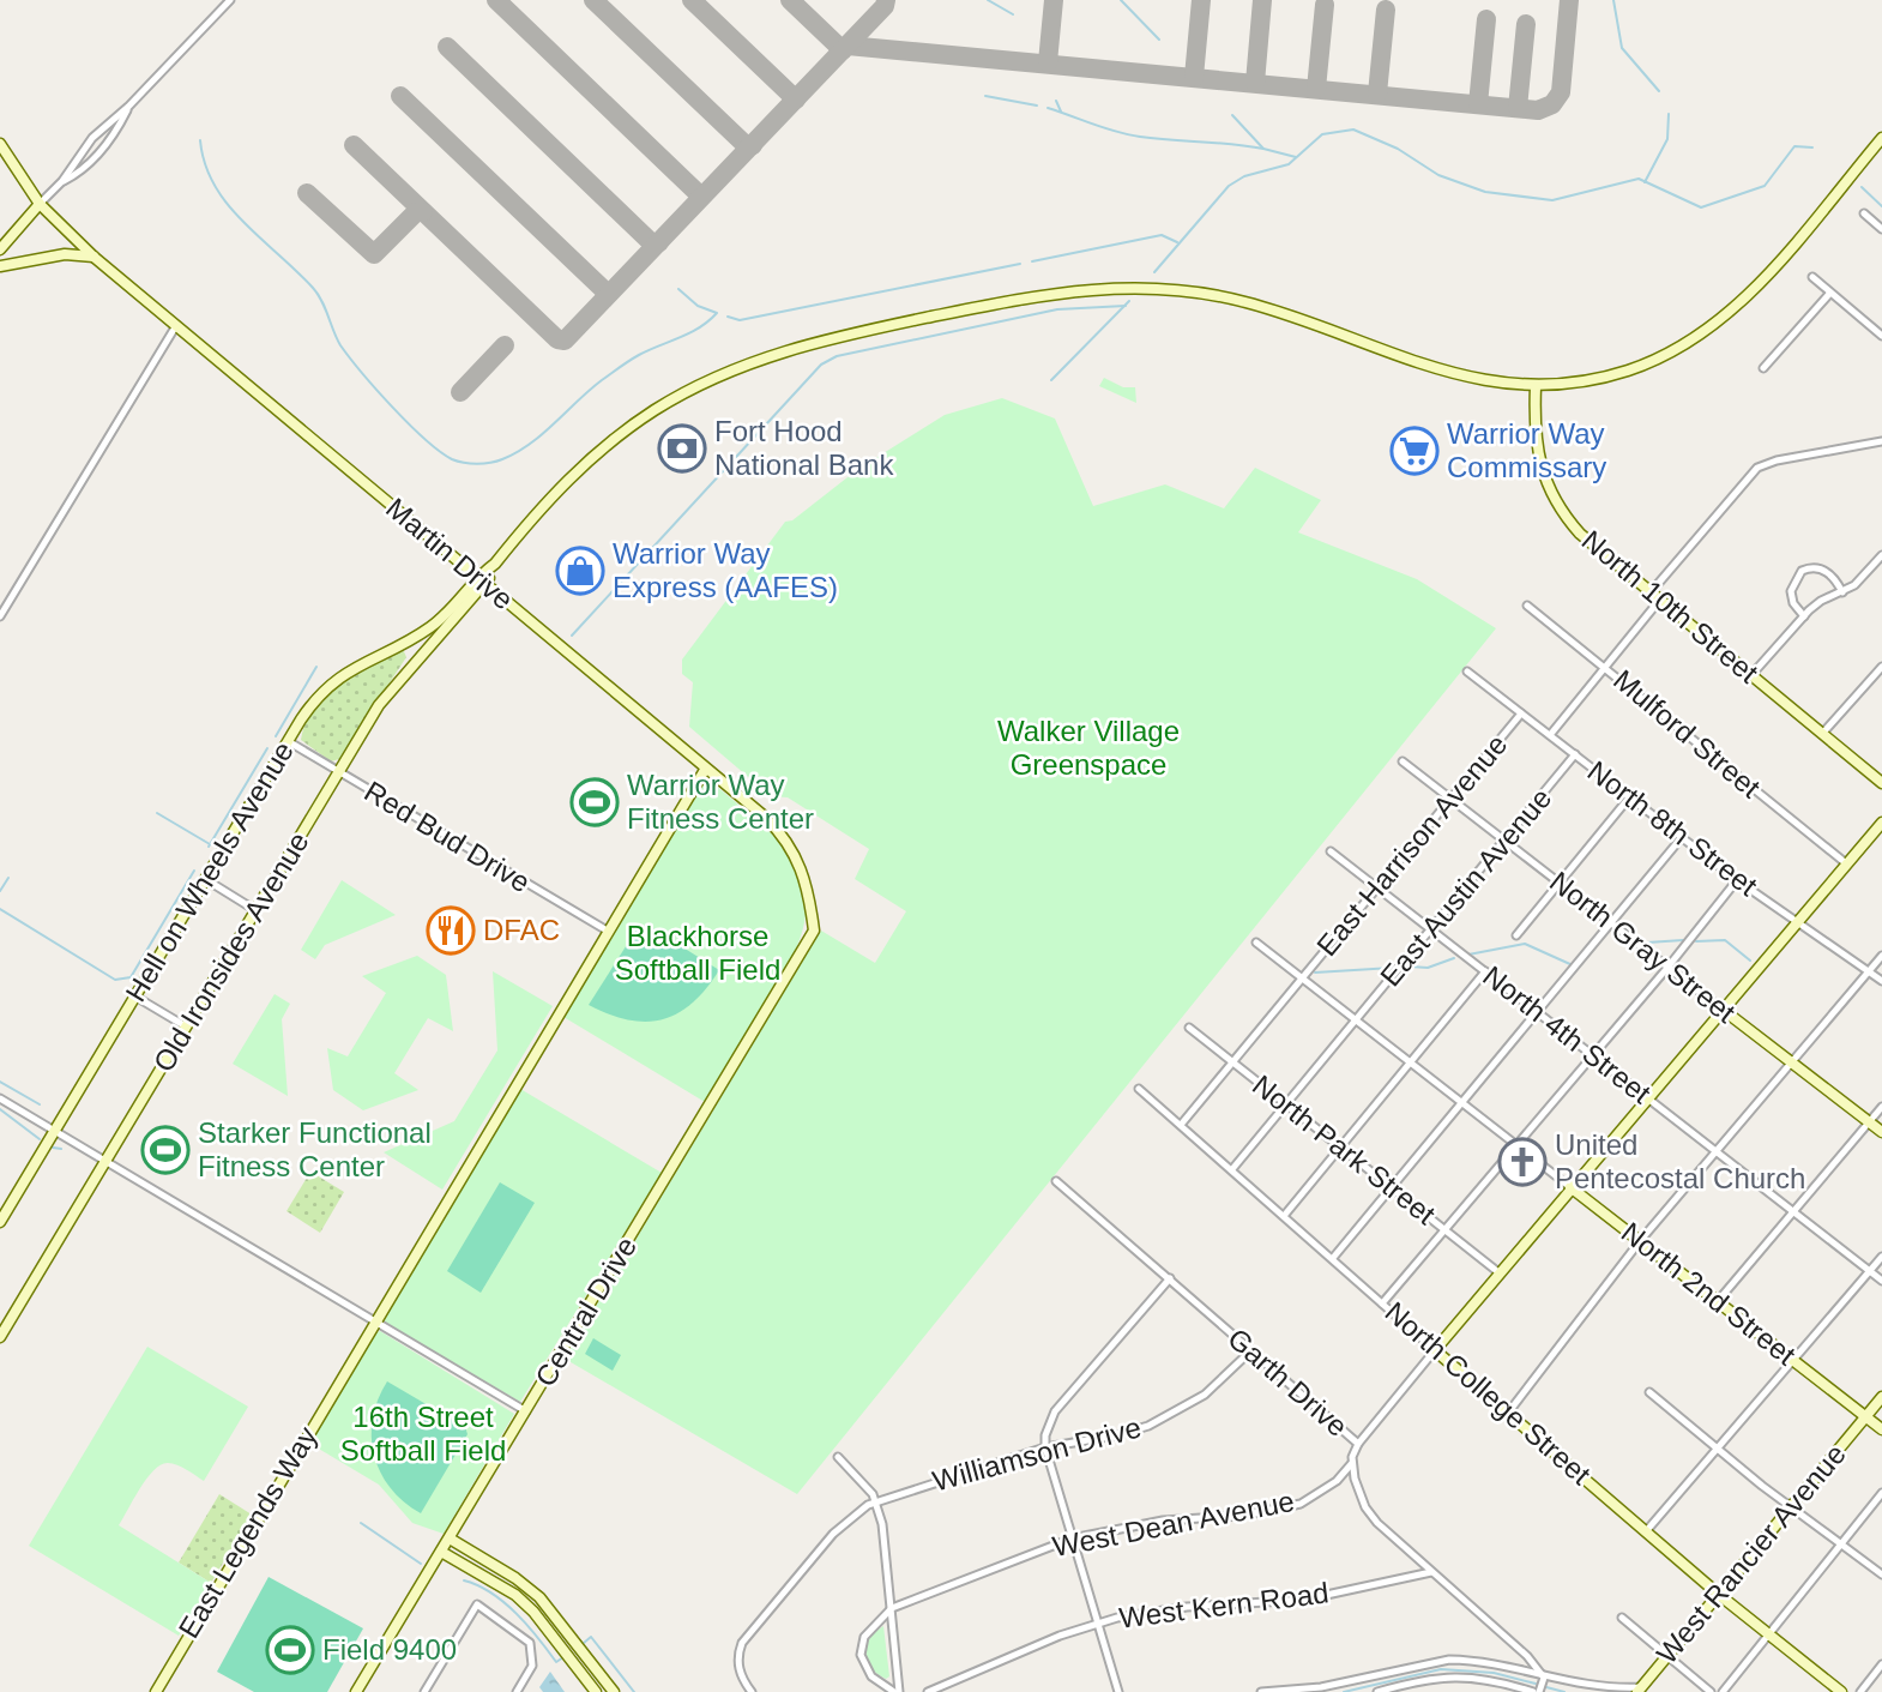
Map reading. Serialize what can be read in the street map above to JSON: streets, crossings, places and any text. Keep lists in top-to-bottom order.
{
  "streets": {
    "street": [
      "Martin Drive",
      "North 10th Street",
      "Mulford Street",
      "North 8th Street",
      "Red Bud Drive",
      "East Harrison Avenue",
      "Hell on Wheels Avenue",
      "East Austin Avenue",
      "North Gray Street",
      "Old Ironsides Avenue",
      "North 4th Street",
      "North Park Street",
      "North 2nd Street",
      "Central Drive",
      "Garth Drive",
      "North College Street",
      "Williamson Drive",
      "West Dean Avenue",
      "East Legends Way",
      "West Rancier Avenue",
      "West Kern Road"
    ]
  },
  "crossings": [
    ["Martin Drive", "Hell on Wheels Avenue"],
    ["Martin Drive", "Old Ironsides Avenue"],
    ["Martin Drive", "Central Drive"],
    ["Martin Drive", "East Legends Way"],
    ["North 8th Street", "East Harrison Avenue"],
    ["North 8th Street", "East Austin Avenue"],
    ["Red Bud Drive", "Hell on Wheels Avenue"],
    ["Red Bud Drive", "Old Ironsides Avenue"],
    ["Red Bud Drive", "East Legends Way"],
    ["East Harrison Avenue", "North Gray Street"],
    ["East Harrison Avenue", "North 4th Street"],
    ["East Harrison Avenue", "North Park Street"],
    ["East Harrison Avenue", "North 2nd Street"],
    ["East Harrison Avenue", "North College Street"],
    ["Hell on Wheels Avenue", "Old Ironsides Avenue"],
    ["East Austin Avenue", "North Gray Street"],
    ["East Austin Avenue", "North 4th Street"],
    ["East Austin Avenue", "North Park Street"],
    ["East Austin Avenue", "North 2nd Street"],
    ["East Austin Avenue", "North College Street"],
    ["North 2nd Street", "West Rancier Avenue"],
    ["Garth Drive", "Williamson Drive"],
    ["Garth Drive", "West Dean Avenue"],
    ["Garth Drive", "West Kern Road"],
    ["North College Street", "West Rancier Avenue"]
  ],
  "parks": ["Walker Village Greenspace", "Blackhorse Softball Field", "16th Street Softball Field"],
  "places": {
    "bank": ["Fort Hood National Bank"],
    "supermarket": ["Warrior Way Commissary"],
    "shop": ["Warrior Way Express (AAFES)"],
    "sports": ["Warrior Way Fitness Center", "Starker Functional Fitness Center", "Field 9400"],
    "restaurant": ["DFAC"],
    "church": ["United Pentecostal Church"]
  }
}
